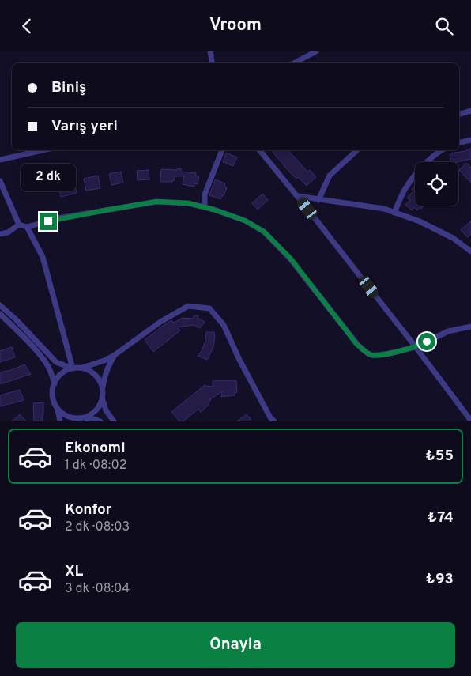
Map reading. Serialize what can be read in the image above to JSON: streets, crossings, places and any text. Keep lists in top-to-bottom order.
{
  "page": {
    "header": "Vroom",
    "banner": ["Biniş", "Varış yeri"],
    "bubble": "2 dk",
    "list": [
      {
        "name": "Ekonomi",
        "note": "1 dk · 08:02",
        "value": "₺55"
      },
      {
        "name": "Konfor",
        "note": "2 dk · 08:03",
        "value": "₺74"
      },
      {
        "name": "XL",
        "note": "3 dk · 08:04",
        "value": "₺93"
      }
    ],
    "buttons": "Onayla"
  }
}
